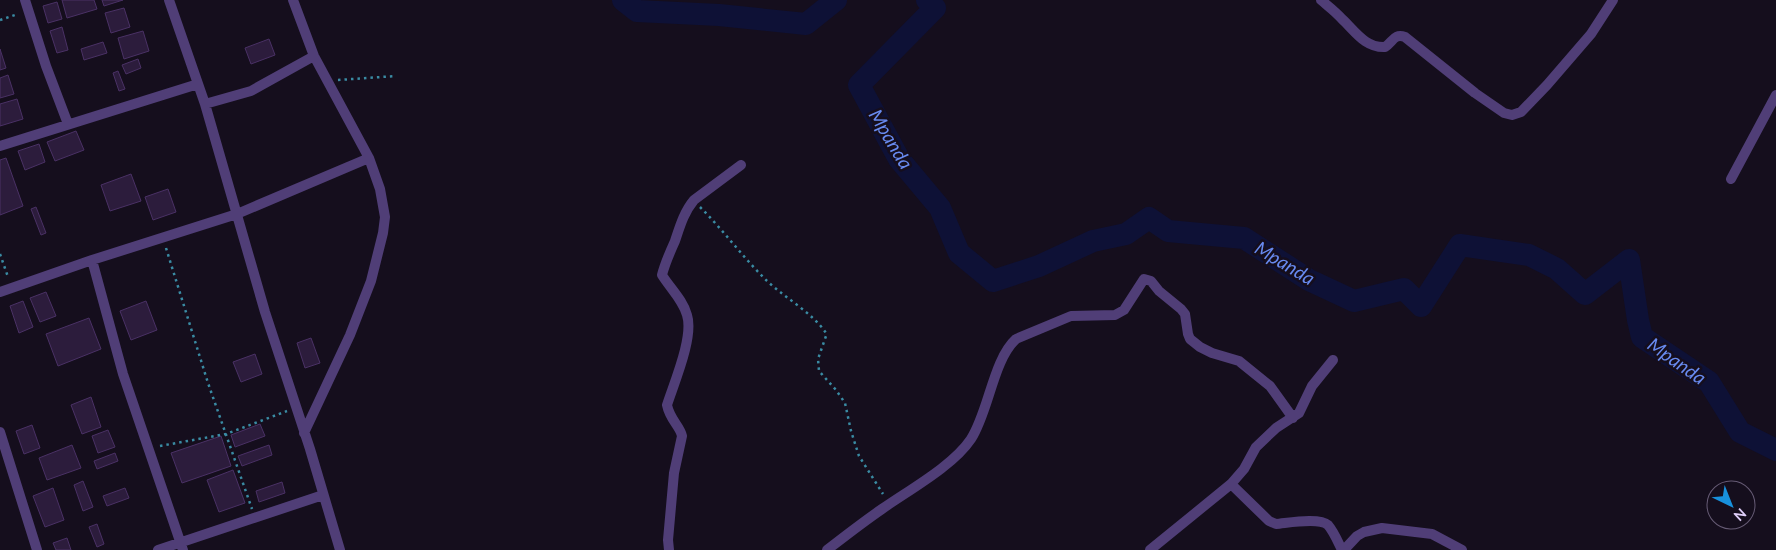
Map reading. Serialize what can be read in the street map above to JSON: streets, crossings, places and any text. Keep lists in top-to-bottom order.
{
  "water": ["Mpanda"],
  "north": "bottom right"
}
